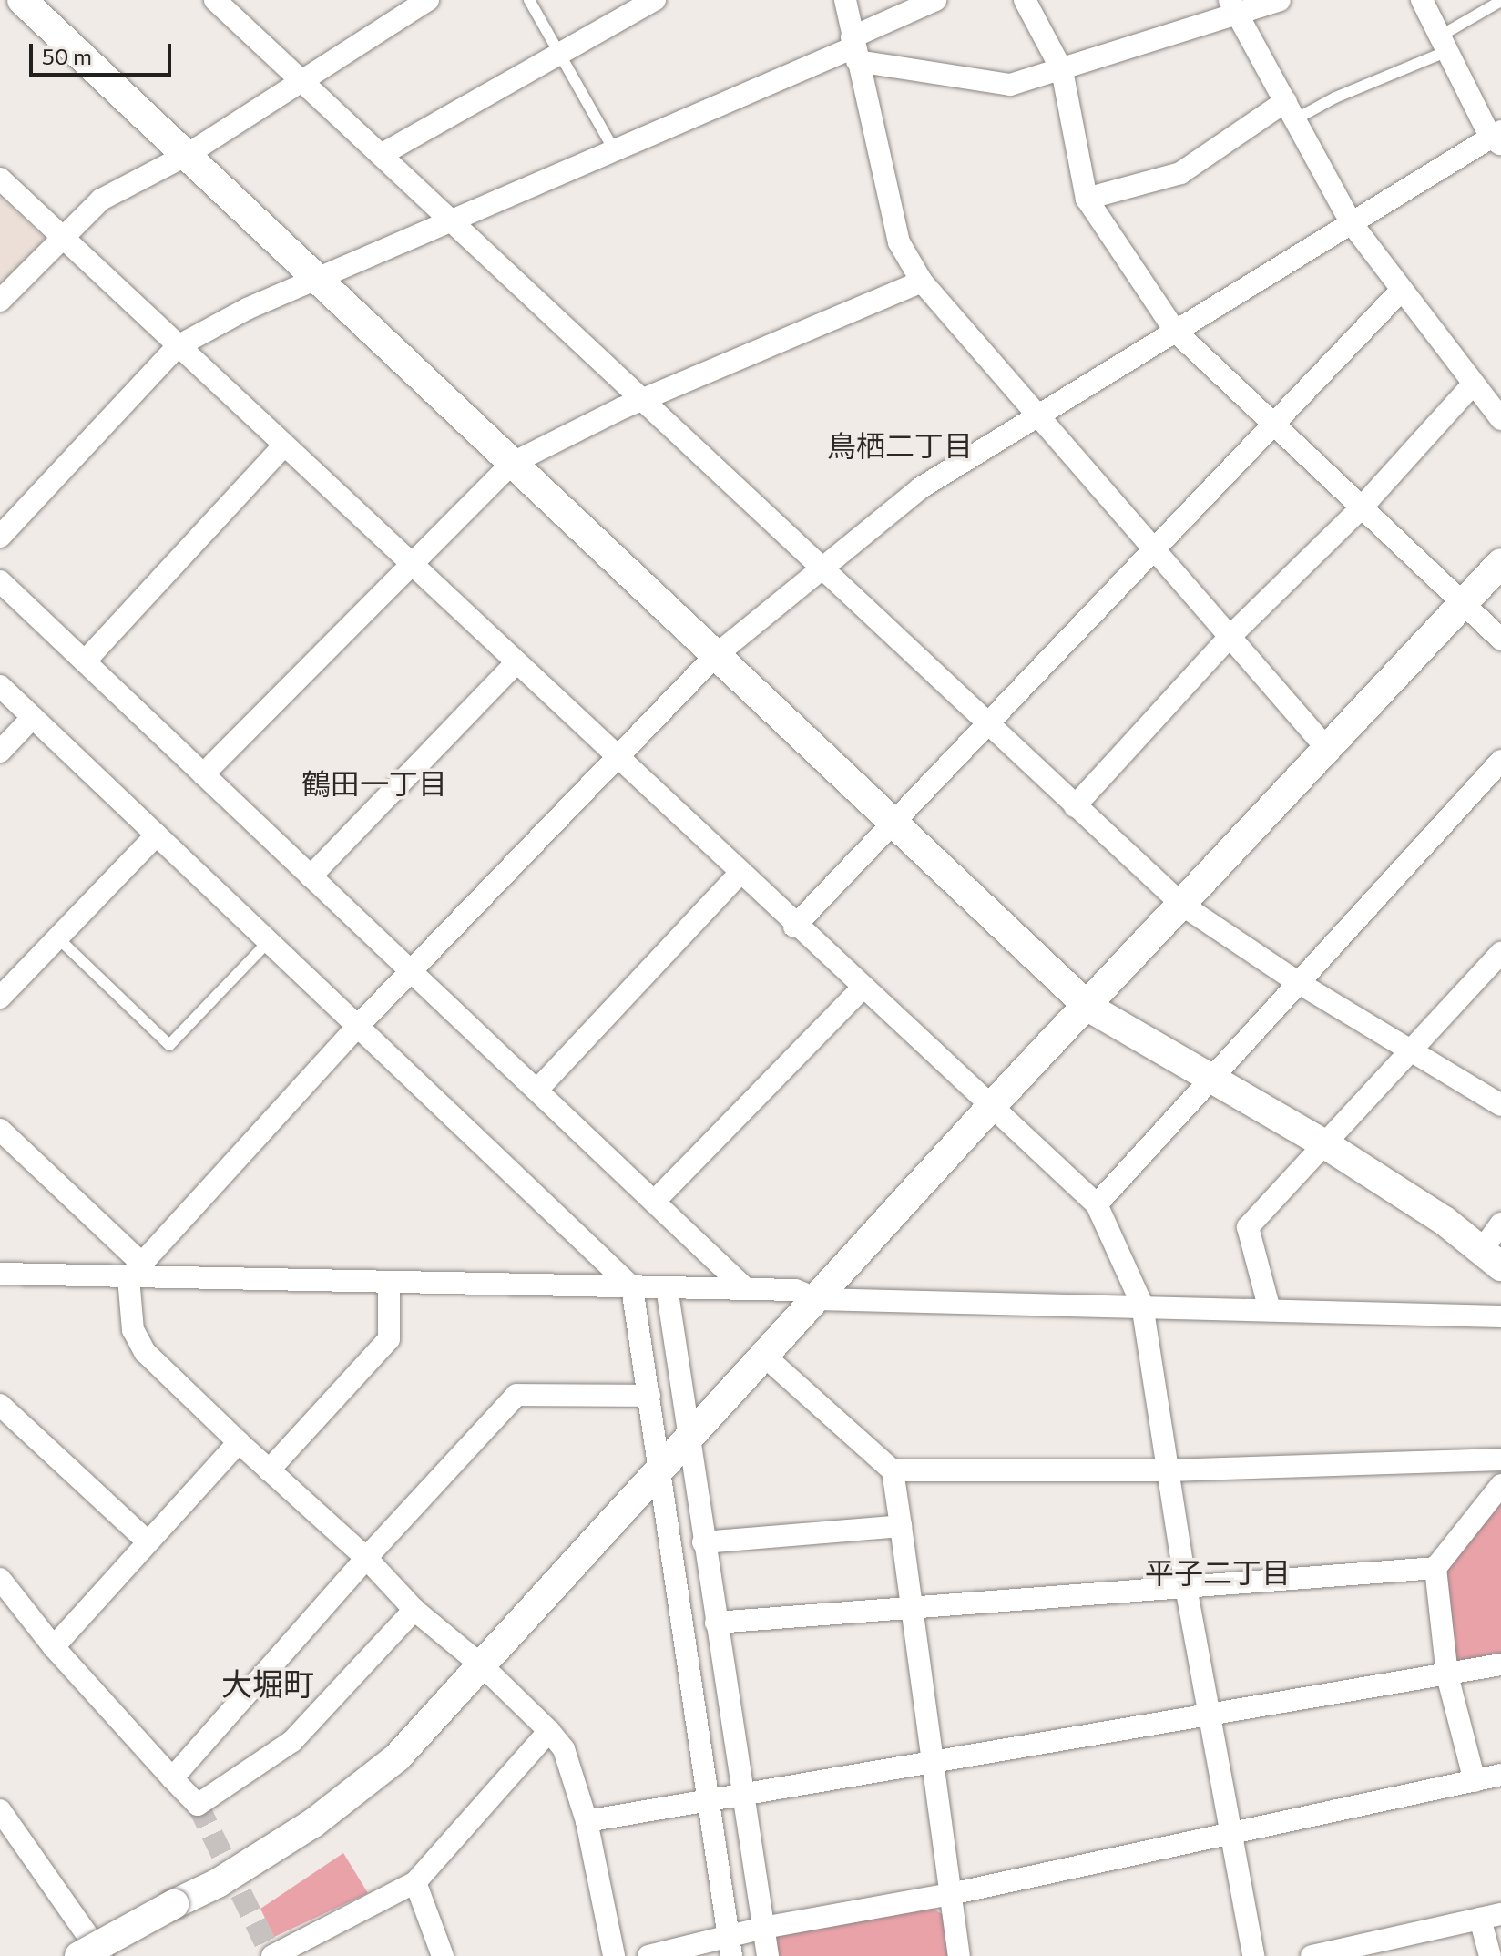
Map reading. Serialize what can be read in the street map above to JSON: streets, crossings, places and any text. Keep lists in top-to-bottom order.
{
  "districts": [
    "鳥栖二丁目",
    "鶴田一丁目",
    "平子二丁目",
    "大堀町"
  ],
  "scale_bar": "50 m"
}
